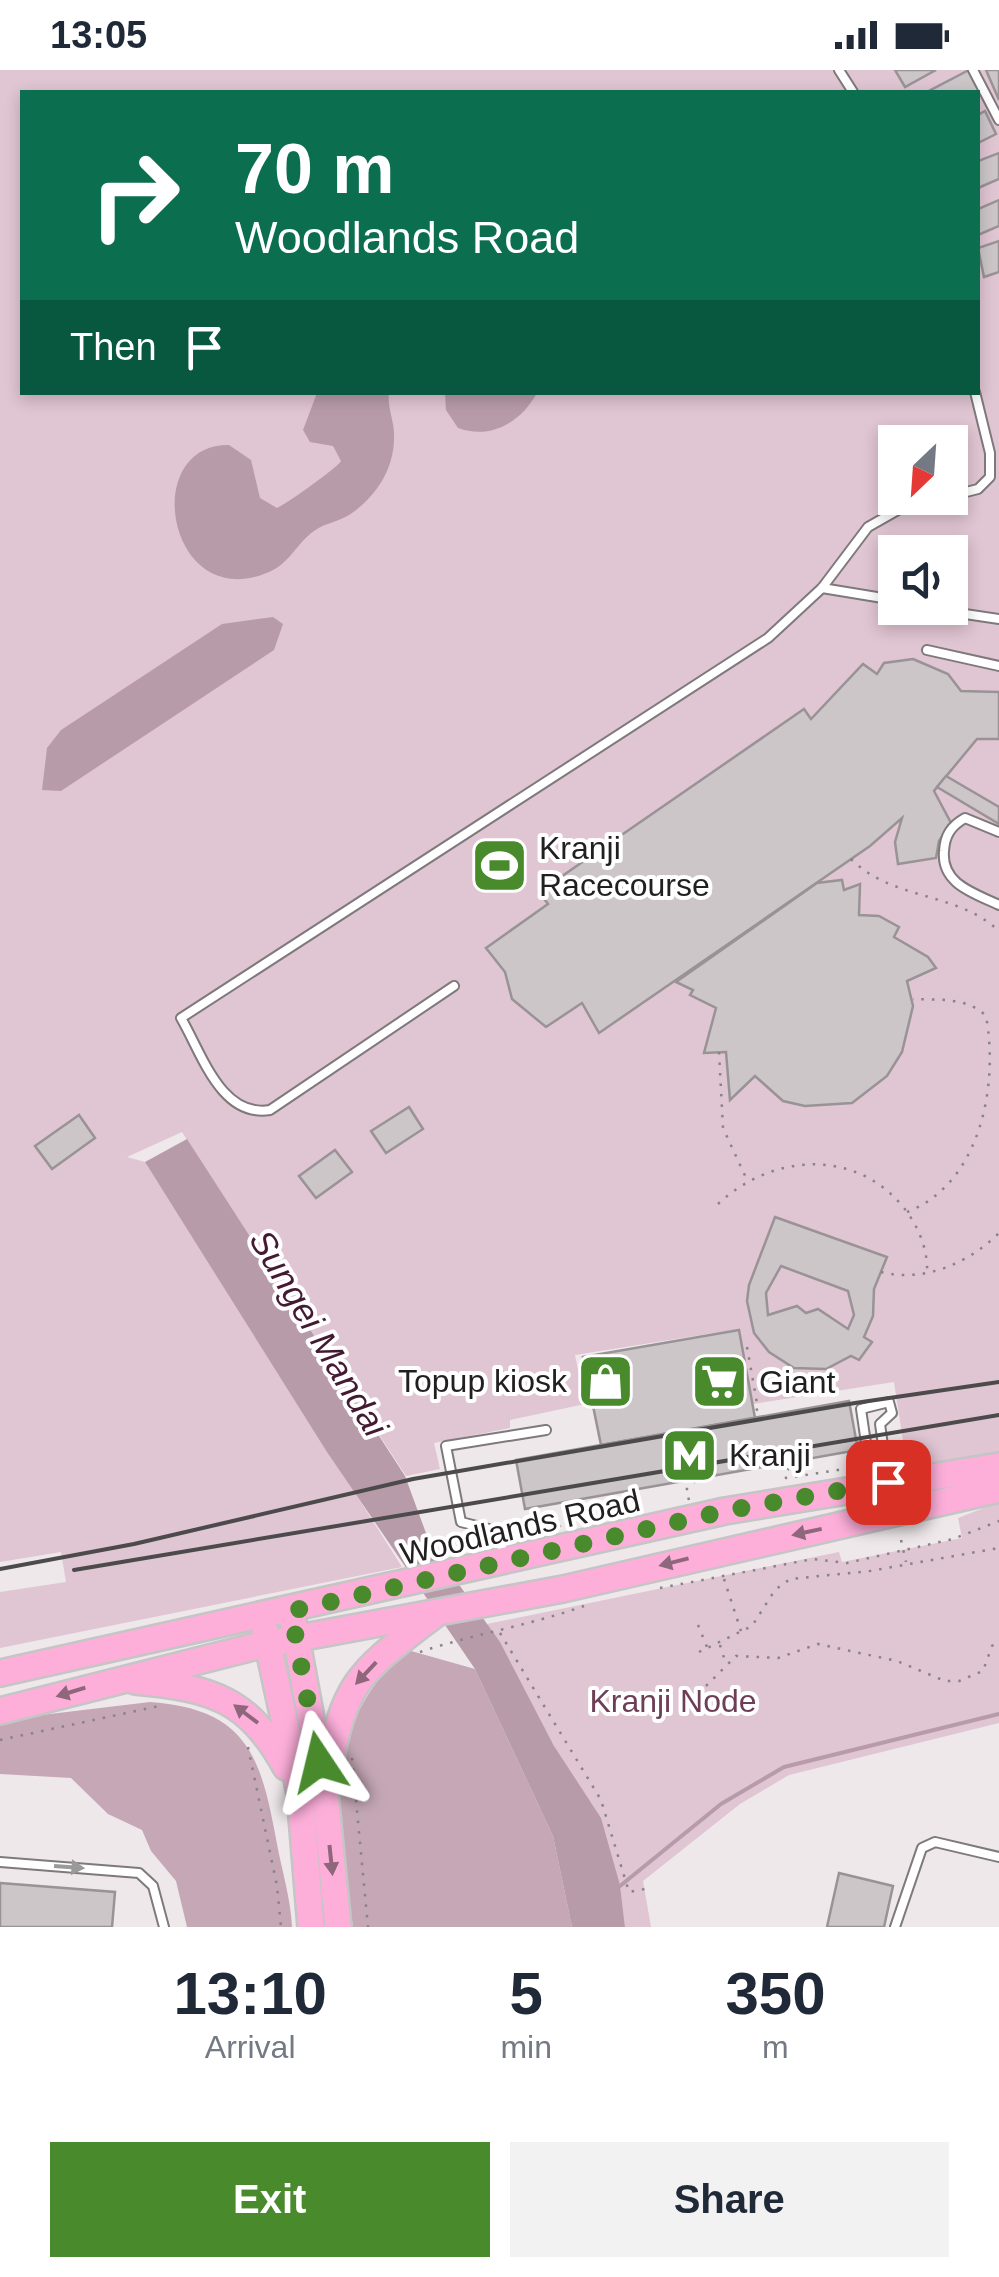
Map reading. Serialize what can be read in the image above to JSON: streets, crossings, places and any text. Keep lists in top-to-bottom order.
{
  "streets": {
    "main road": ["Woodlands Road"]
  },
  "water": ["Sungei Mandai"],
  "parks": ["Kranji Node"],
  "places": {
    "sports": ["Kranji Racecourse"],
    "shop": ["Topup kiosk"],
    "supermarket": ["Giant"],
    "metro station": ["Kranji"]
  },
  "north": "bottom left",
  "page": {
    "status": "13:05",
    "turn": ["70 m", "Woodlands Road"],
    "then": "Then",
    "eta": [
      "13:10",
      "Arrival",
      "5",
      "min",
      "350",
      "m"
    ],
    "buttons": ["Exit", "Share"]
  }
}
